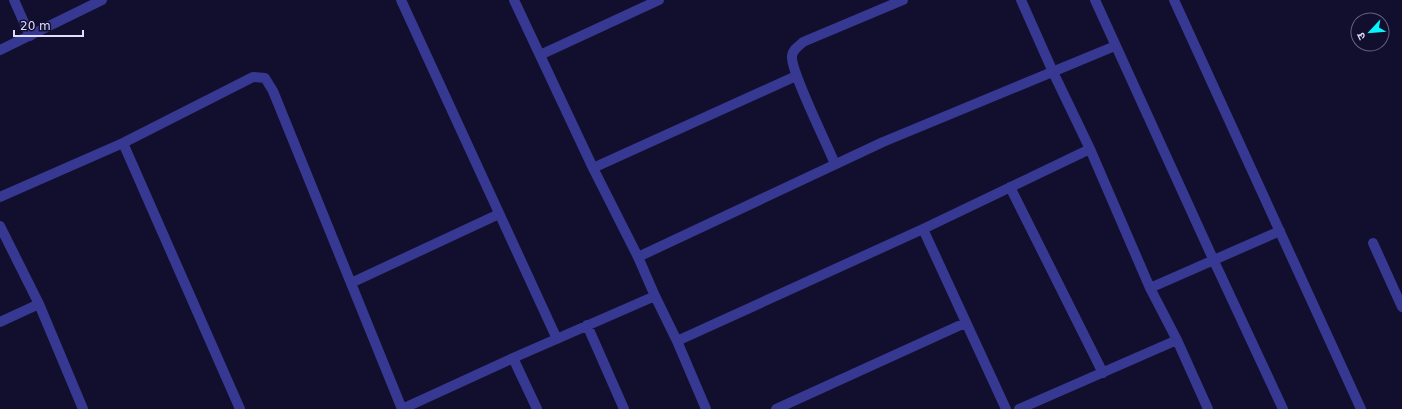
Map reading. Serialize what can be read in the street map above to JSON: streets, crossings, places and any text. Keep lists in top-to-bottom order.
{
  "scale_bar": "20 m",
  "north": "bottom left"
}
